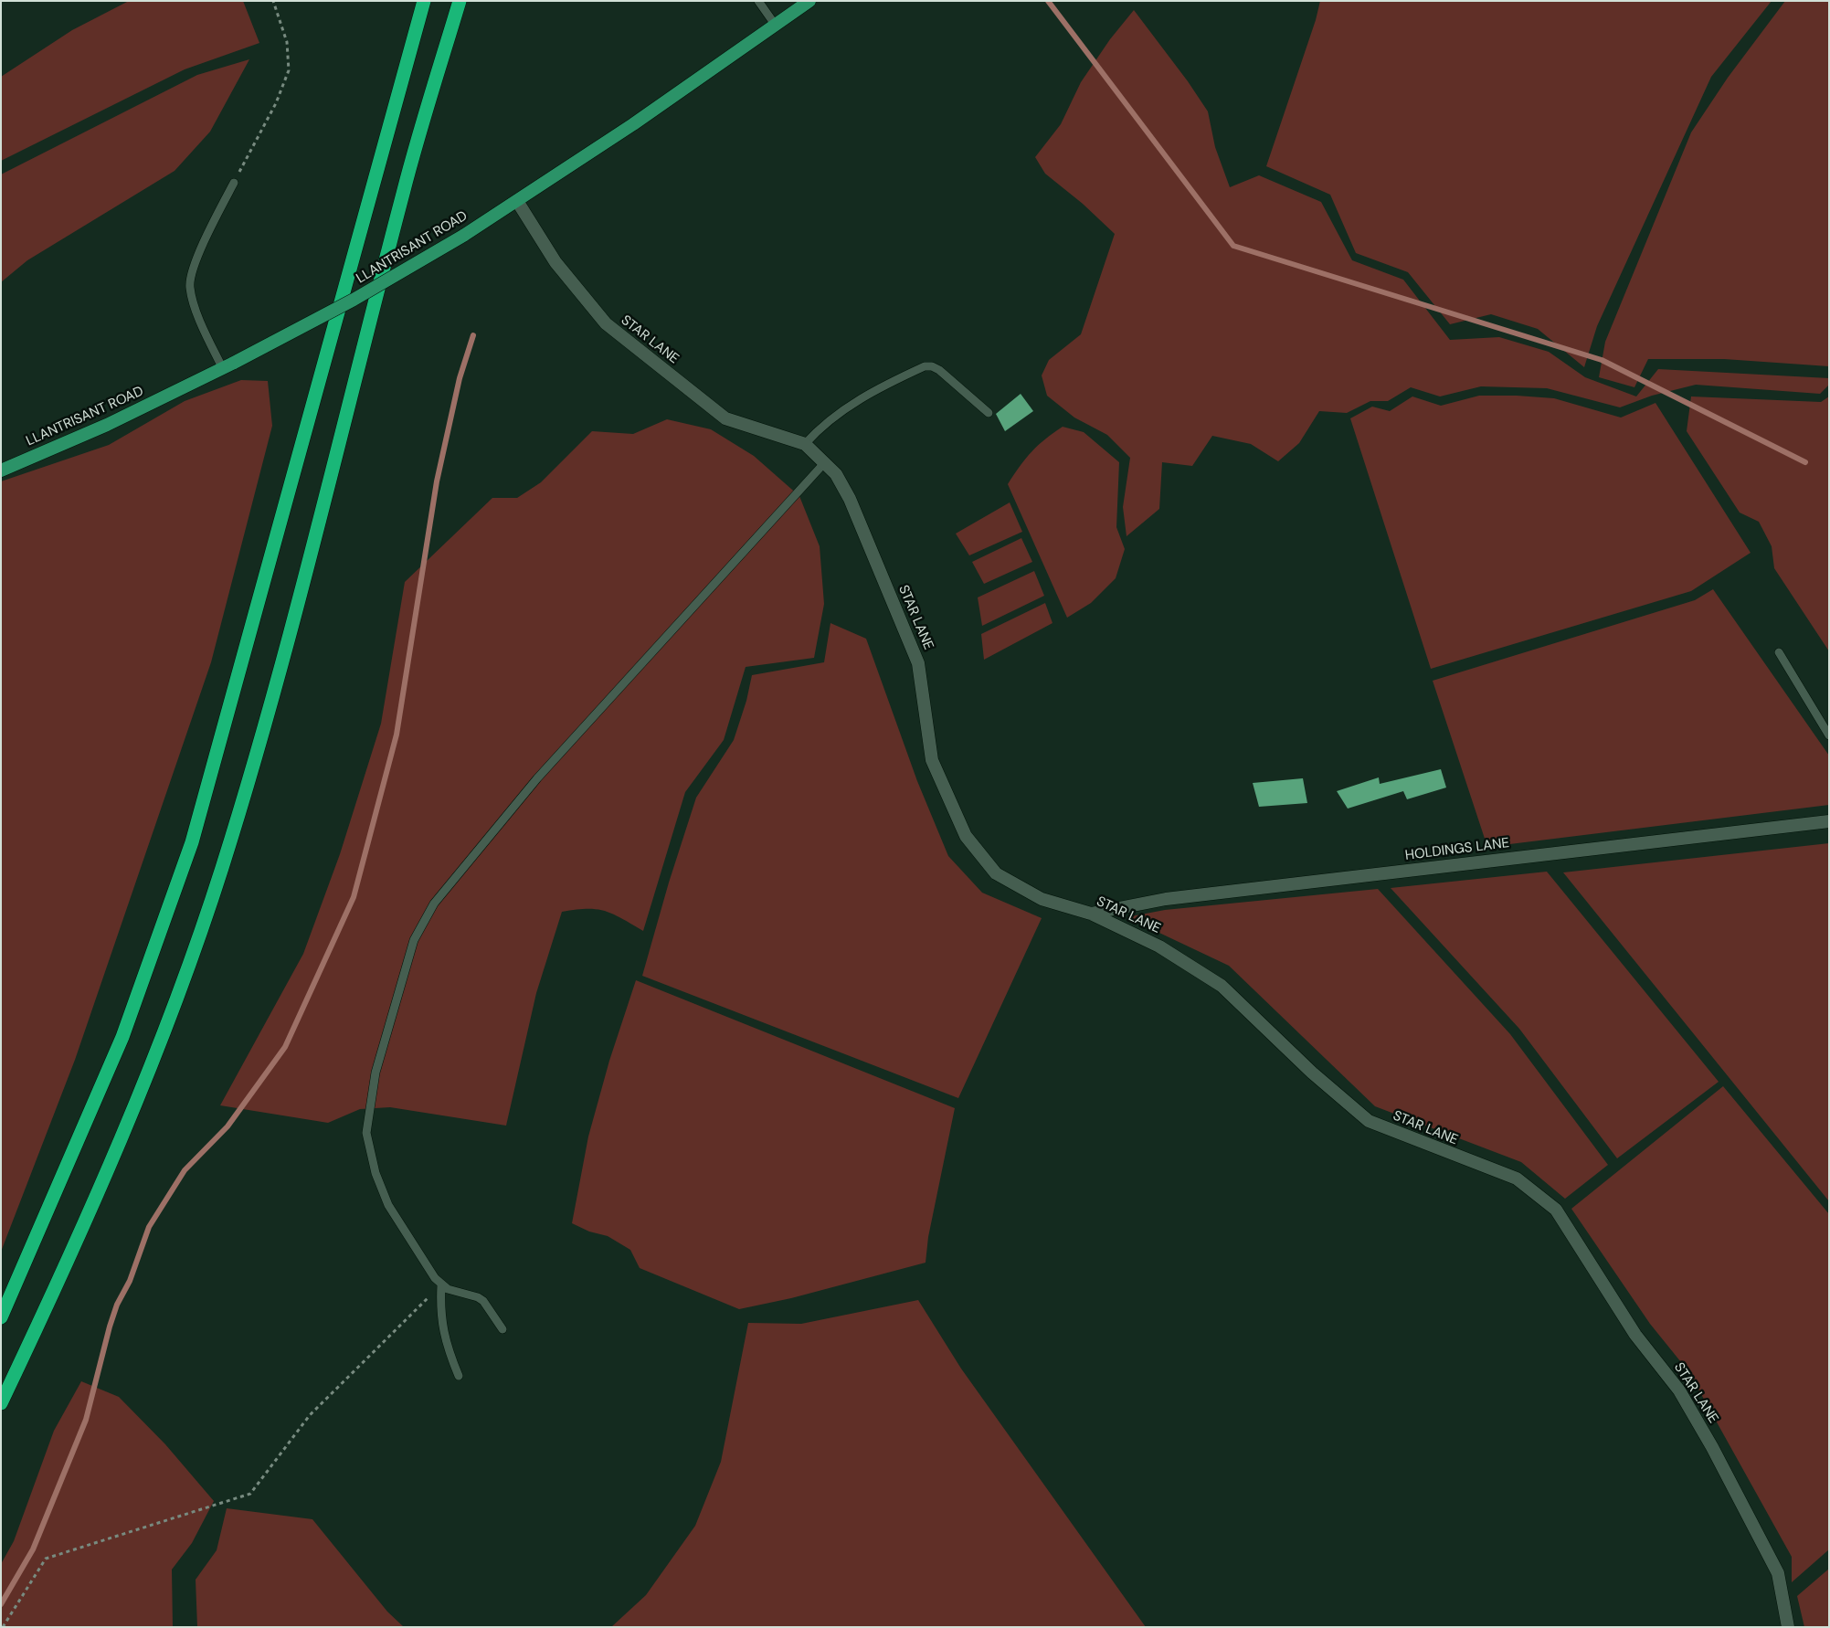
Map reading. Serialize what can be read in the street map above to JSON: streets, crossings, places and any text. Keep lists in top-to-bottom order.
{
  "streets": {
    "main road": ["LLANTRISANT ROAD"],
    "street": ["STAR LANE", "HOLDINGS LANE"]
  },
  "crossings": [
    ["LLANTRISANT ROAD", "STAR LANE"],
    ["STAR LANE", "HOLDINGS LANE"]
  ]
}
